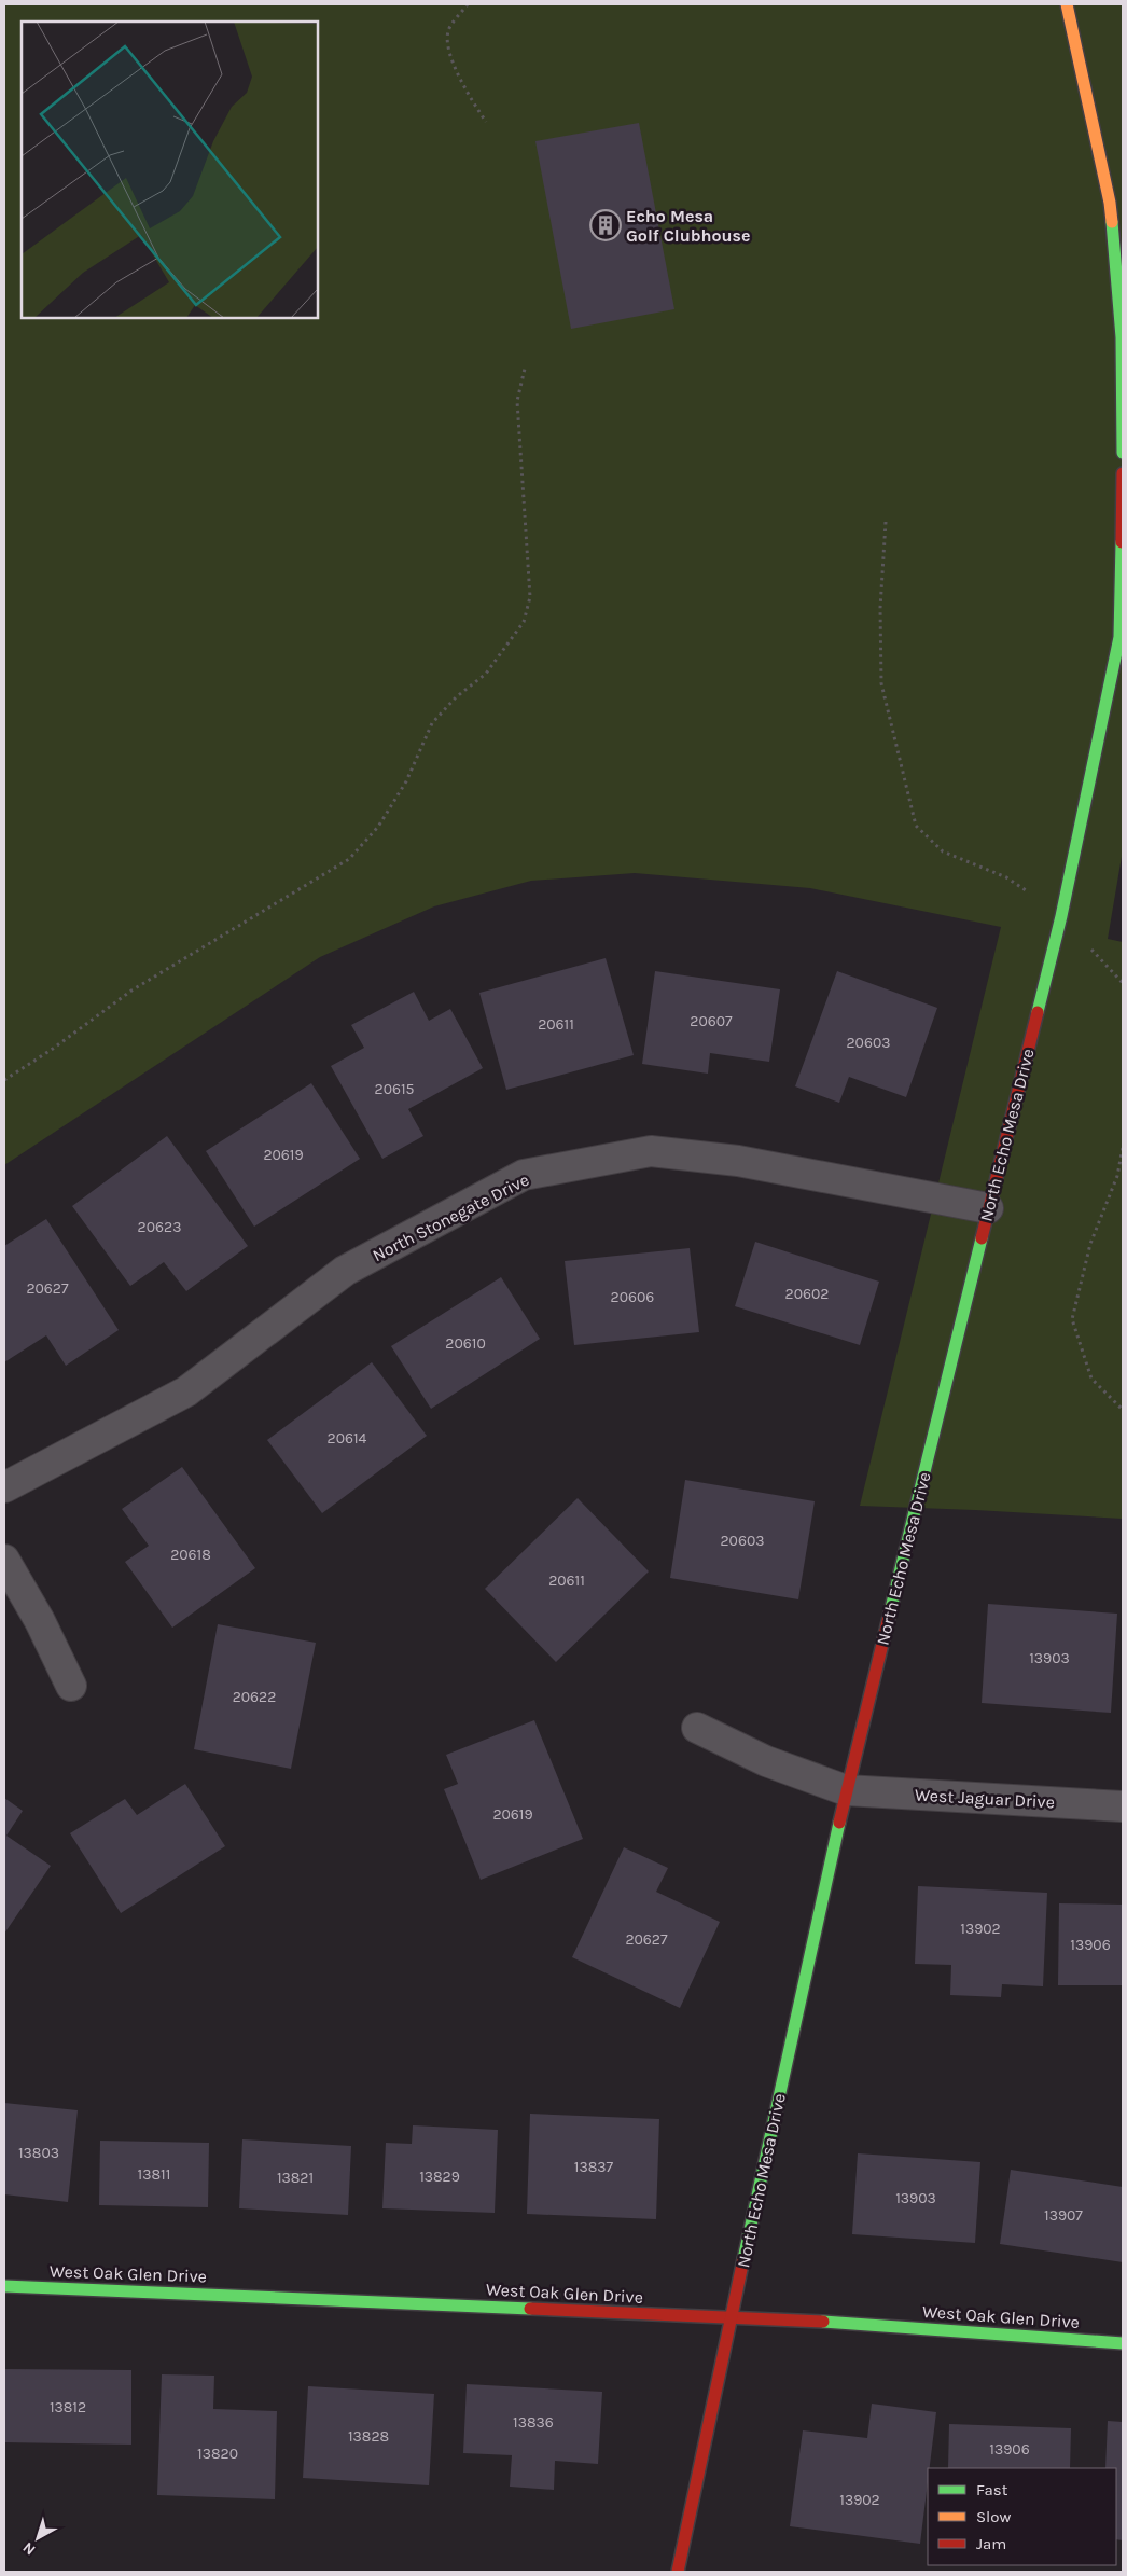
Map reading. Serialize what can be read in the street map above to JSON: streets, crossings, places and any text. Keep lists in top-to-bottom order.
{
  "streets": {
    "street": [
      "North Echo Mesa Drive",
      "North Stonegate Drive",
      "West Jaguar Drive",
      "West Oak Glen Drive"
    ]
  },
  "crossings": [
    ["North Echo Mesa Drive", "North Stonegate Drive"],
    ["North Echo Mesa Drive", "West Jaguar Drive"],
    ["North Echo Mesa Drive", "West Oak Glen Drive"]
  ],
  "places": {
    "building": ["Echo Mesa Golf Clubhouse"]
  },
  "house_numbers": [
    "20607",
    "20611",
    "20603",
    "20615",
    "20619",
    "20623",
    "20627",
    "20602",
    "20606",
    "20610",
    "20614",
    "20603",
    "20618",
    "20611",
    "13903",
    "20622",
    "20619",
    "13902",
    "20627",
    "13906",
    "13803",
    "13837",
    "13811",
    "13829",
    "13821",
    "13903",
    "13907",
    "13812",
    "13836",
    "13828",
    "13906",
    "13820",
    "13902"
  ],
  "legend": ["Fast", "Slow", "Jam"],
  "north": "bottom left"
}
